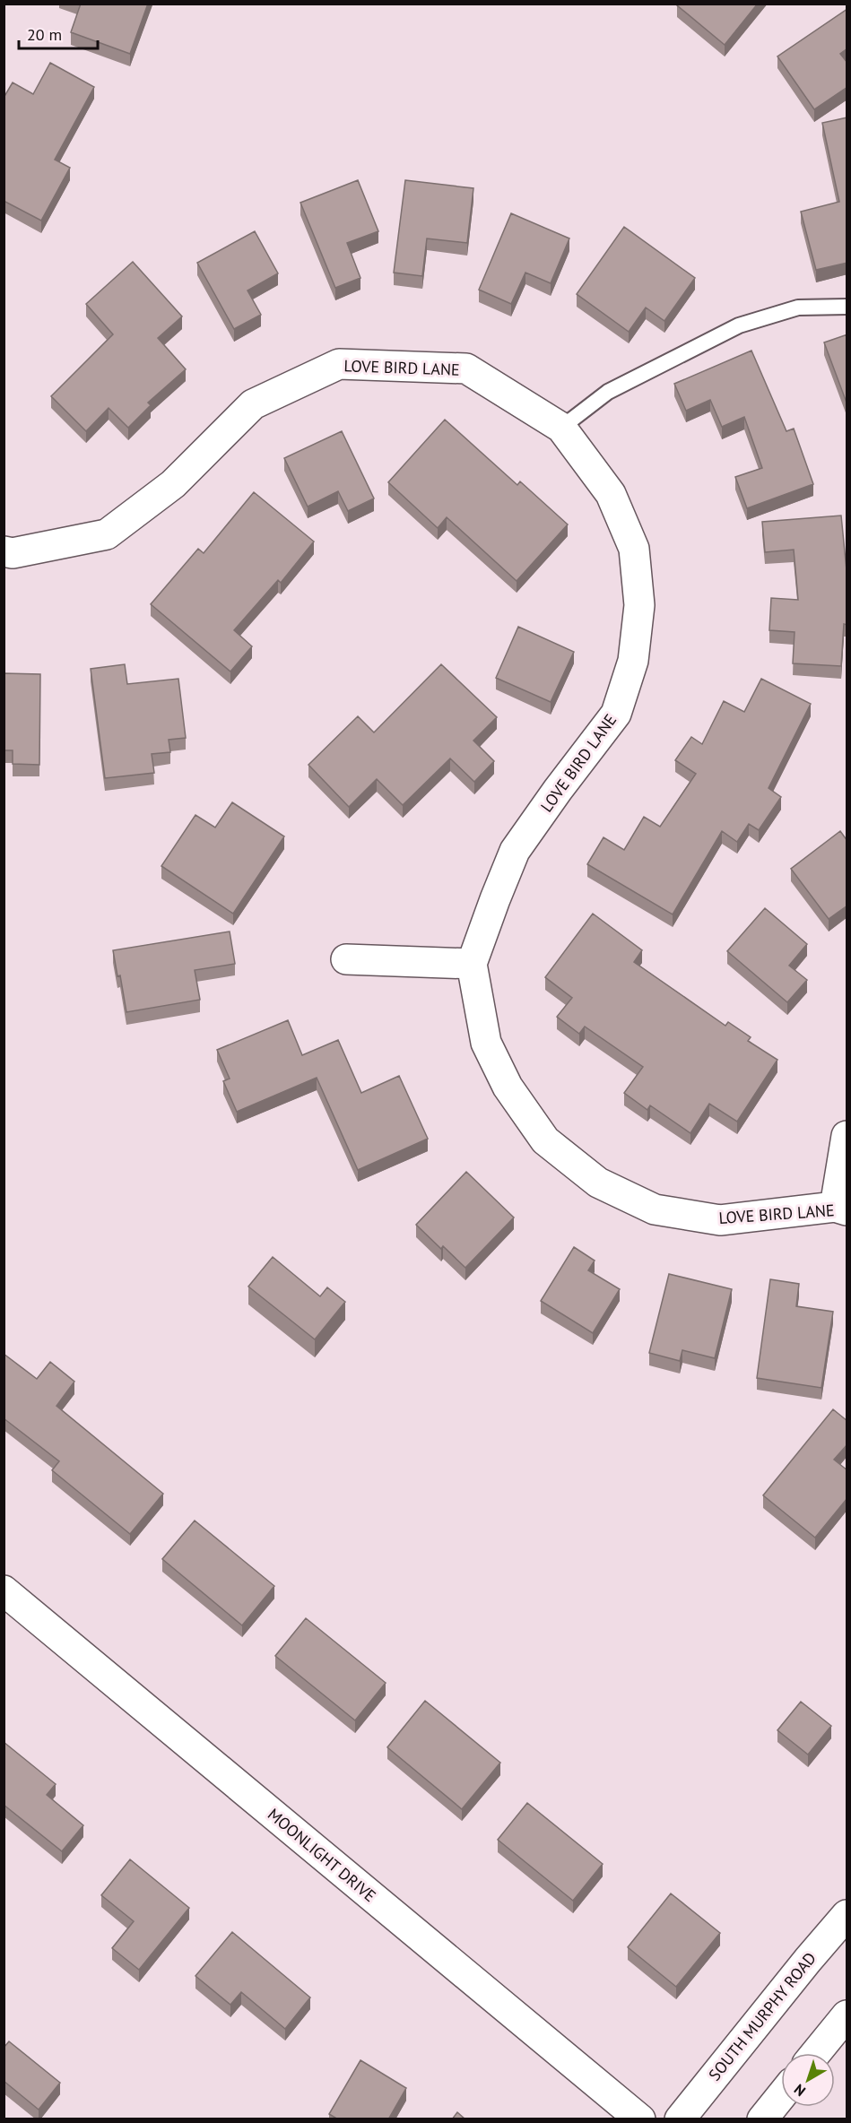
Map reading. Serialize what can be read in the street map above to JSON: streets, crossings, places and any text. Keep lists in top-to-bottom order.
{
  "streets": {
    "street": ["LOVE BIRD LANE", "MOONLIGHT DRIVE", "SOUTH MURPHY ROAD"]
  },
  "scale_bar": "20 m",
  "north": "bottom left"
}
